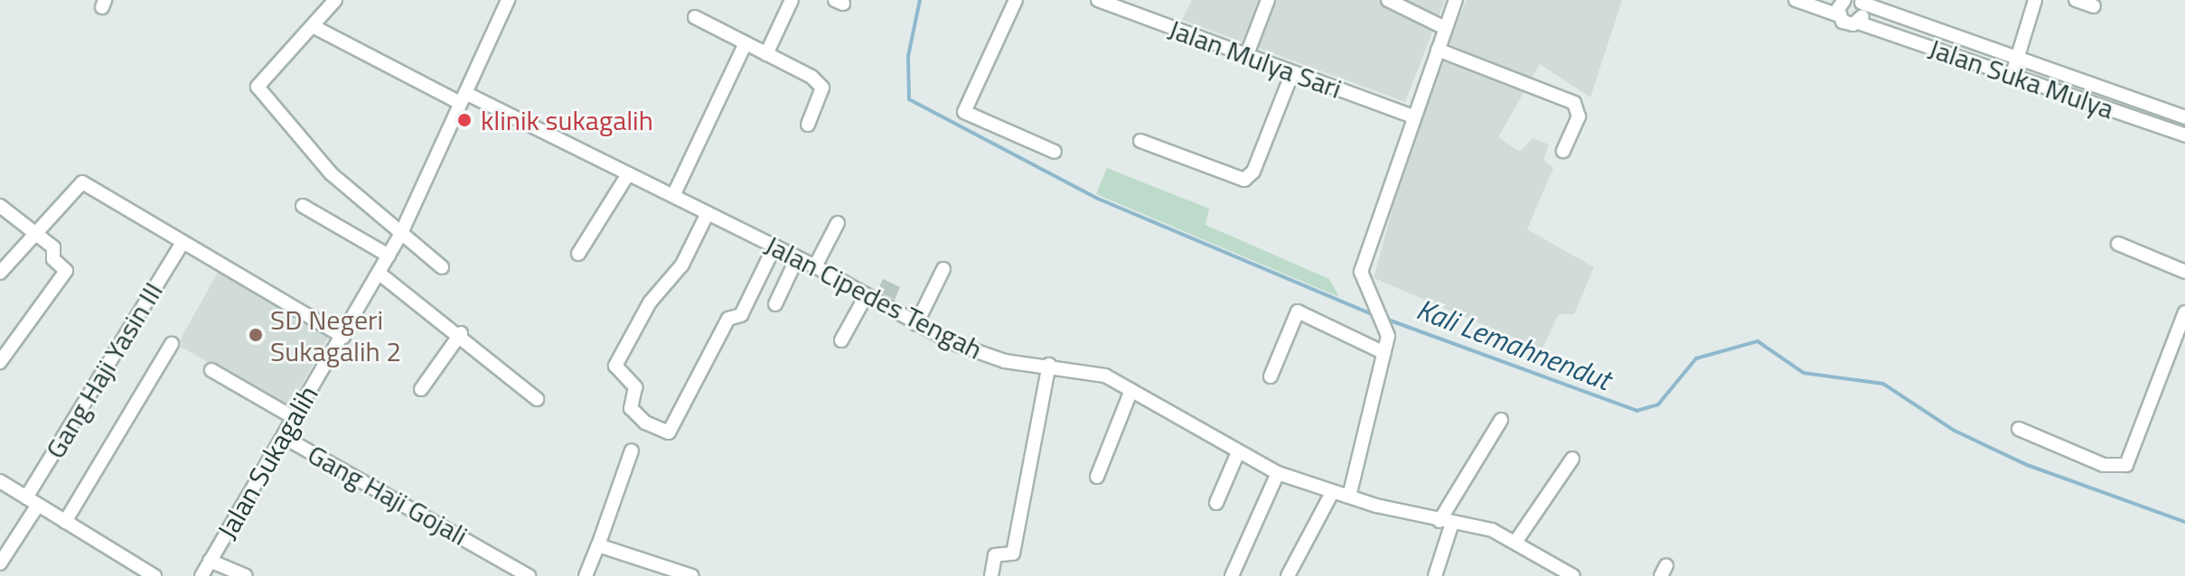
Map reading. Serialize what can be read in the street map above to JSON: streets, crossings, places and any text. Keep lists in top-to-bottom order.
{
  "streets": {
    "street": [
      "Jalan Mulya Sari",
      "Jalan Suka Mulya",
      "Jalan Cipedes Tengah",
      "Gang Haji Yasin III",
      "Jalan Sukagalih",
      "Gang Haji Gojali"
    ]
  },
  "crossings": [
    ["Jalan Cipedes Tengah", "Jalan Sukagalih"],
    ["Jalan Sukagalih", "Gang Haji Gojali"]
  ],
  "water": ["Kali Lemahnendut"],
  "places": ["klinik sukagalih", "SD Negeri Sukagalih 2"]
}
